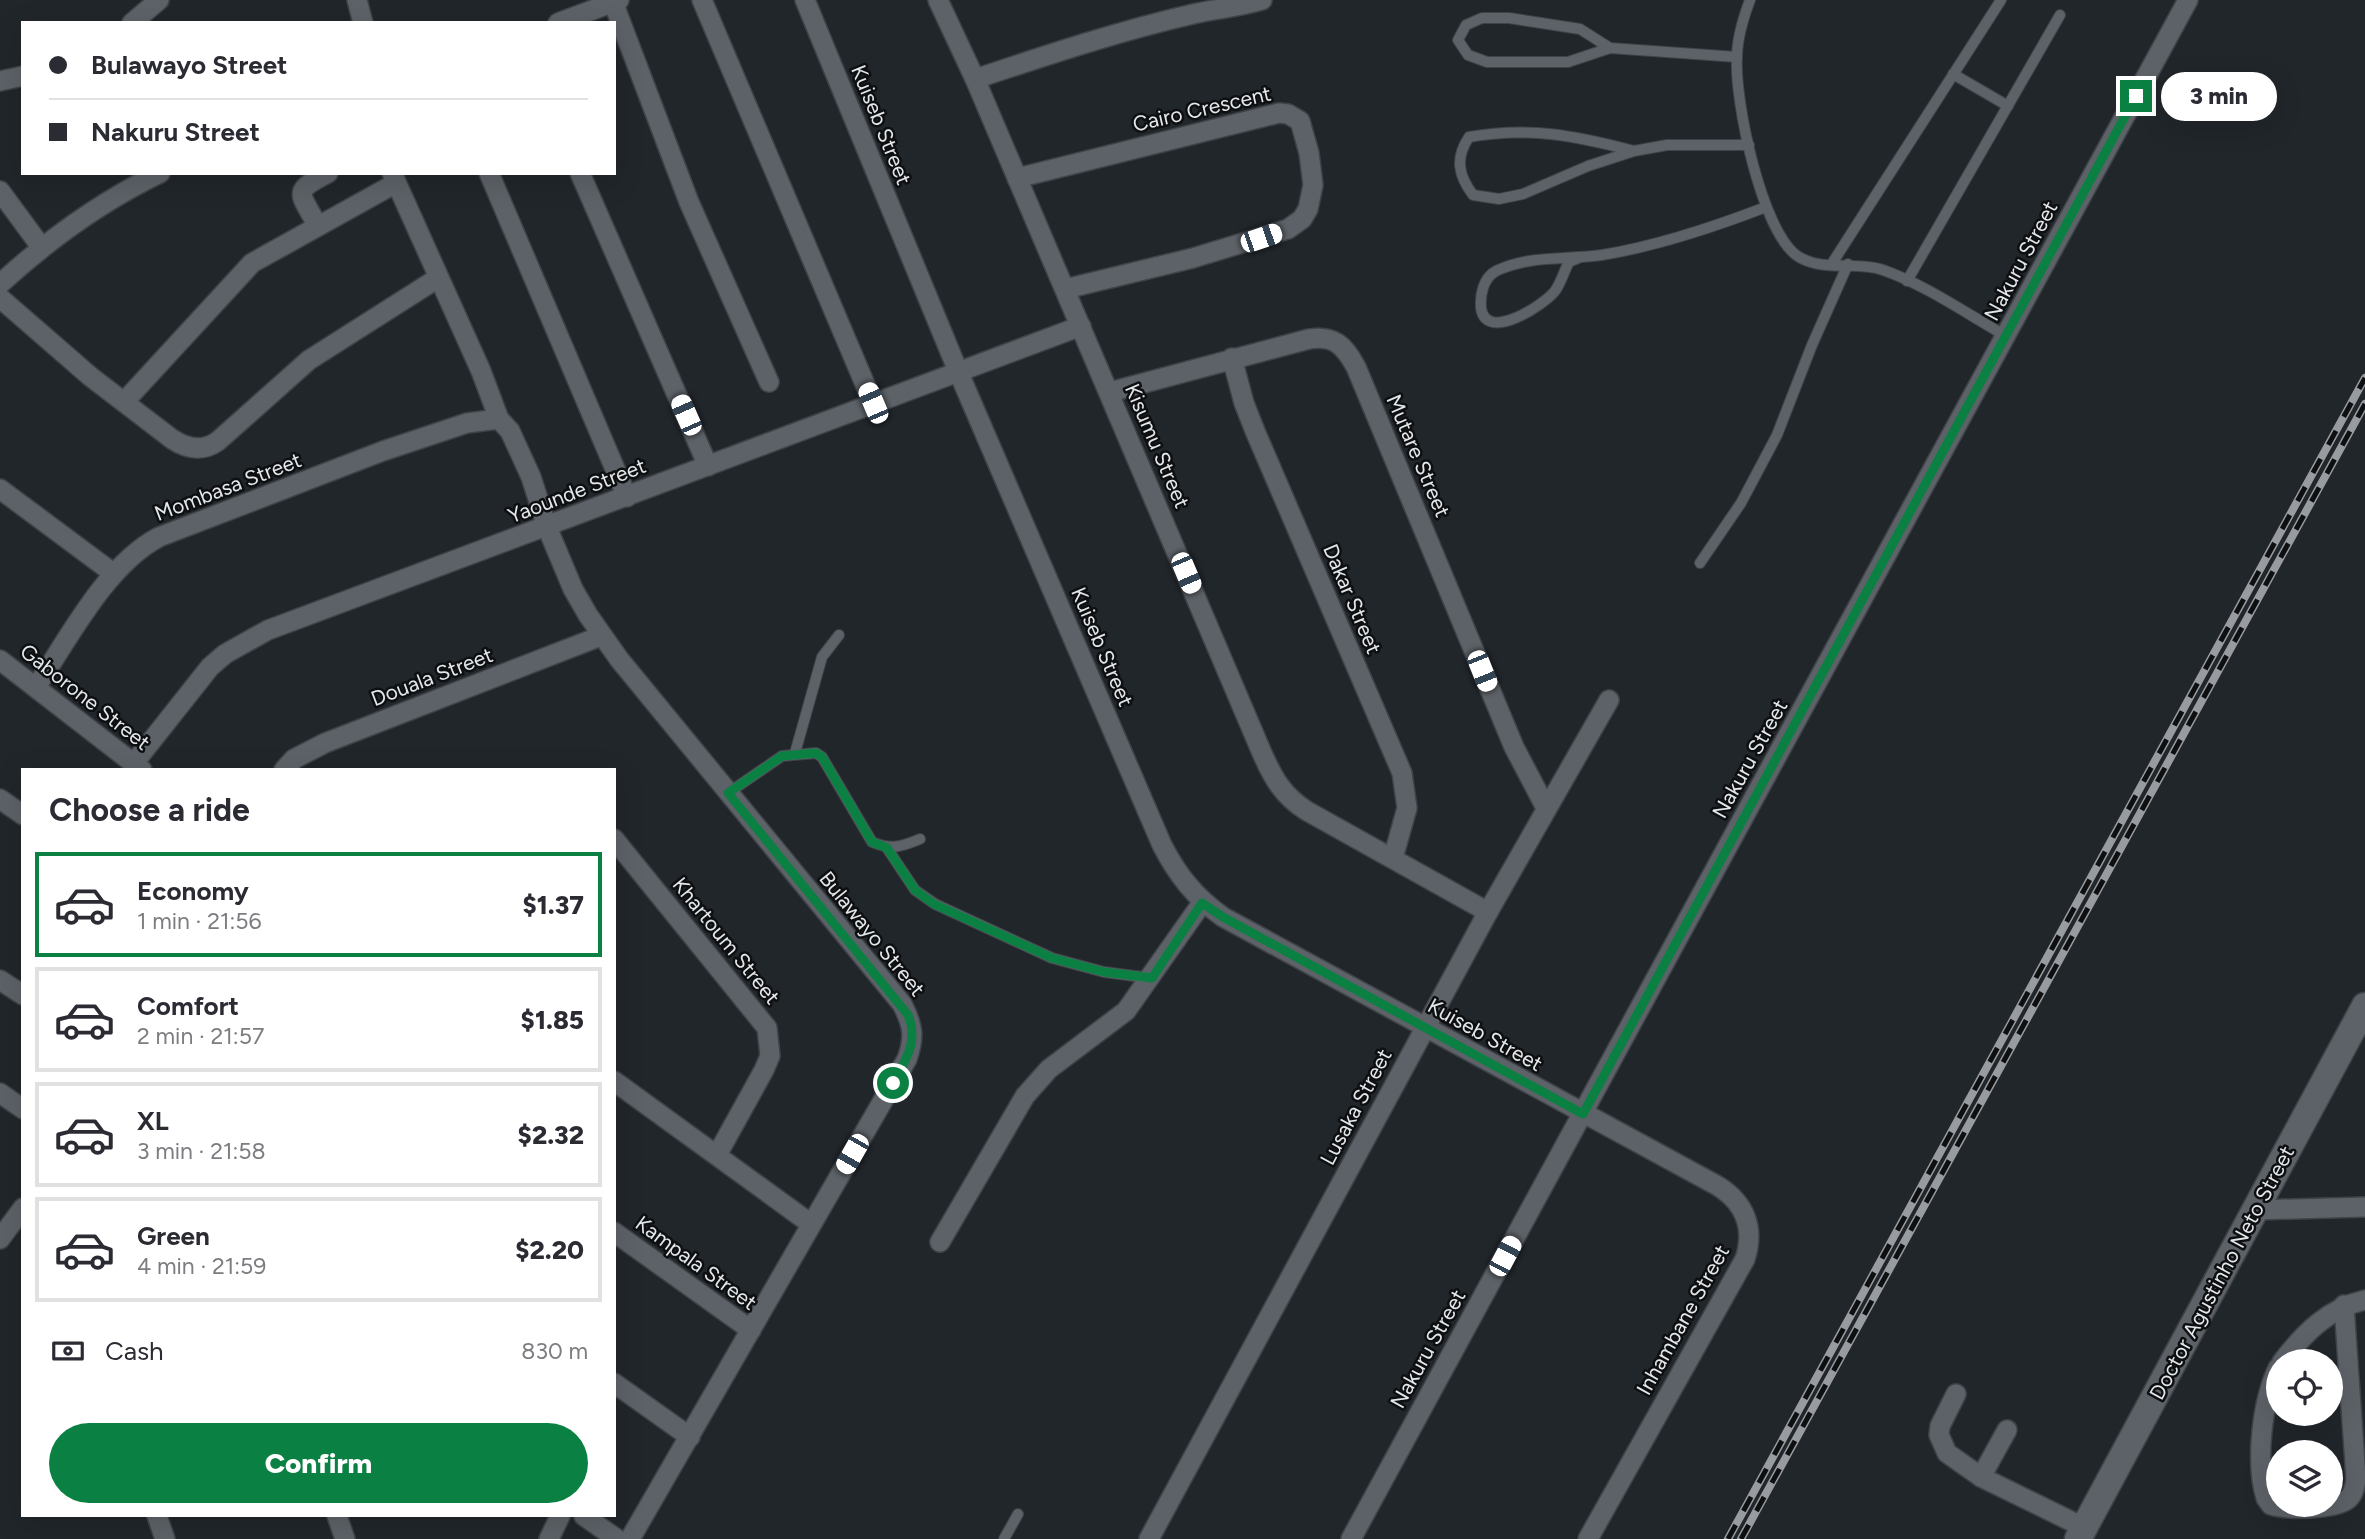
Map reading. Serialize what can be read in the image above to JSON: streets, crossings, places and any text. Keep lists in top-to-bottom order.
{
  "streets": {
    "street": [
      "Cairo Crescent",
      "Kuiseb Street",
      "Nakuru Street",
      "Kisumu Street",
      "Mutare Street",
      "Mombasa Street",
      "Yaounde Street",
      "Dakar Street",
      "Douala Street",
      "Gaborone Street",
      "Bulawayo Street",
      "Khartoum Street",
      "Lusaka Street",
      "Kampala Street",
      "Doctor Agustinho Neto Street",
      "Inhambane Street"
    ]
  },
  "crossings": [
    ["Cairo Crescent", "Kisumu Street"],
    ["Kuiseb Street", "Nakuru Street"],
    ["Kuiseb Street", "Yaounde Street"],
    ["Kuiseb Street", "Lusaka Street"],
    ["Kuiseb Street", "Inhambane Street"],
    ["Nakuru Street", "Inhambane Street"],
    ["Kisumu Street", "Mutare Street"],
    ["Kisumu Street", "Yaounde Street"],
    ["Kisumu Street", "Dakar Street"],
    ["Kisumu Street", "Lusaka Street"],
    ["Mutare Street", "Dakar Street"],
    ["Mutare Street", "Lusaka Street"],
    ["Mombasa Street", "Gaborone Street"],
    ["Mombasa Street", "Bulawayo Street"],
    ["Yaounde Street", "Gaborone Street"],
    ["Yaounde Street", "Bulawayo Street"],
    ["Douala Street", "Bulawayo Street"],
    ["Bulawayo Street", "Kampala Street"]
  ],
  "page": {
    "banner": ["Bulawayo Street", "Nakuru Street"],
    "bubble": "3 min",
    "heading": "Choose a ride",
    "list": [
      {
        "name": "Economy",
        "note": "1 min · 21:56",
        "value": "$1.37"
      },
      {
        "name": "Comfort",
        "note": "2 min · 21:57",
        "value": "$1.85"
      },
      {
        "name": "XL",
        "note": "3 min · 21:58",
        "value": "$2.32"
      },
      {
        "name": "Green",
        "note": "4 min · 21:59",
        "value": "$2.20"
      }
    ],
    "pay": ["Cash", "830 m"],
    "buttons": "Confirm"
  }
}
